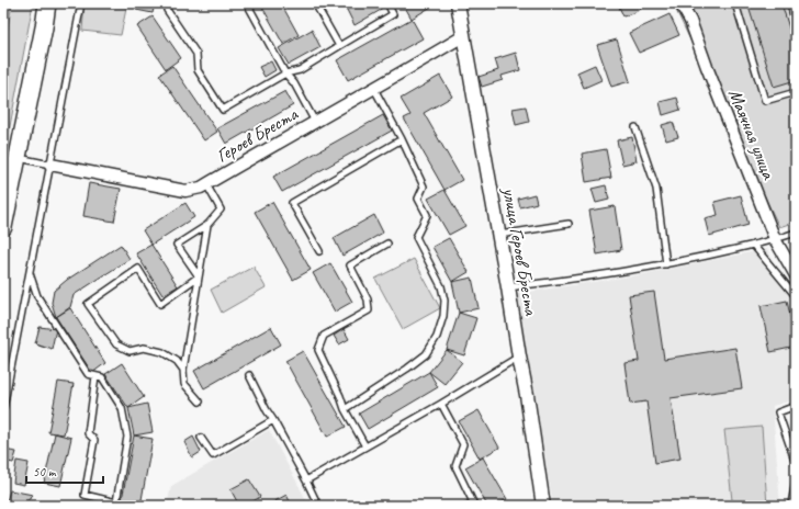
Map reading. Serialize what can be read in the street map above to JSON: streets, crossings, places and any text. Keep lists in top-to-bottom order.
{
  "streets": {
    "street": ["Маячная улица", "Героев Бреста", "улица Героев Бреста"]
  },
  "crossings": [
    ["Героев Бреста", "улица Героев Бреста"]
  ],
  "scale_bar": "50 m"
}
